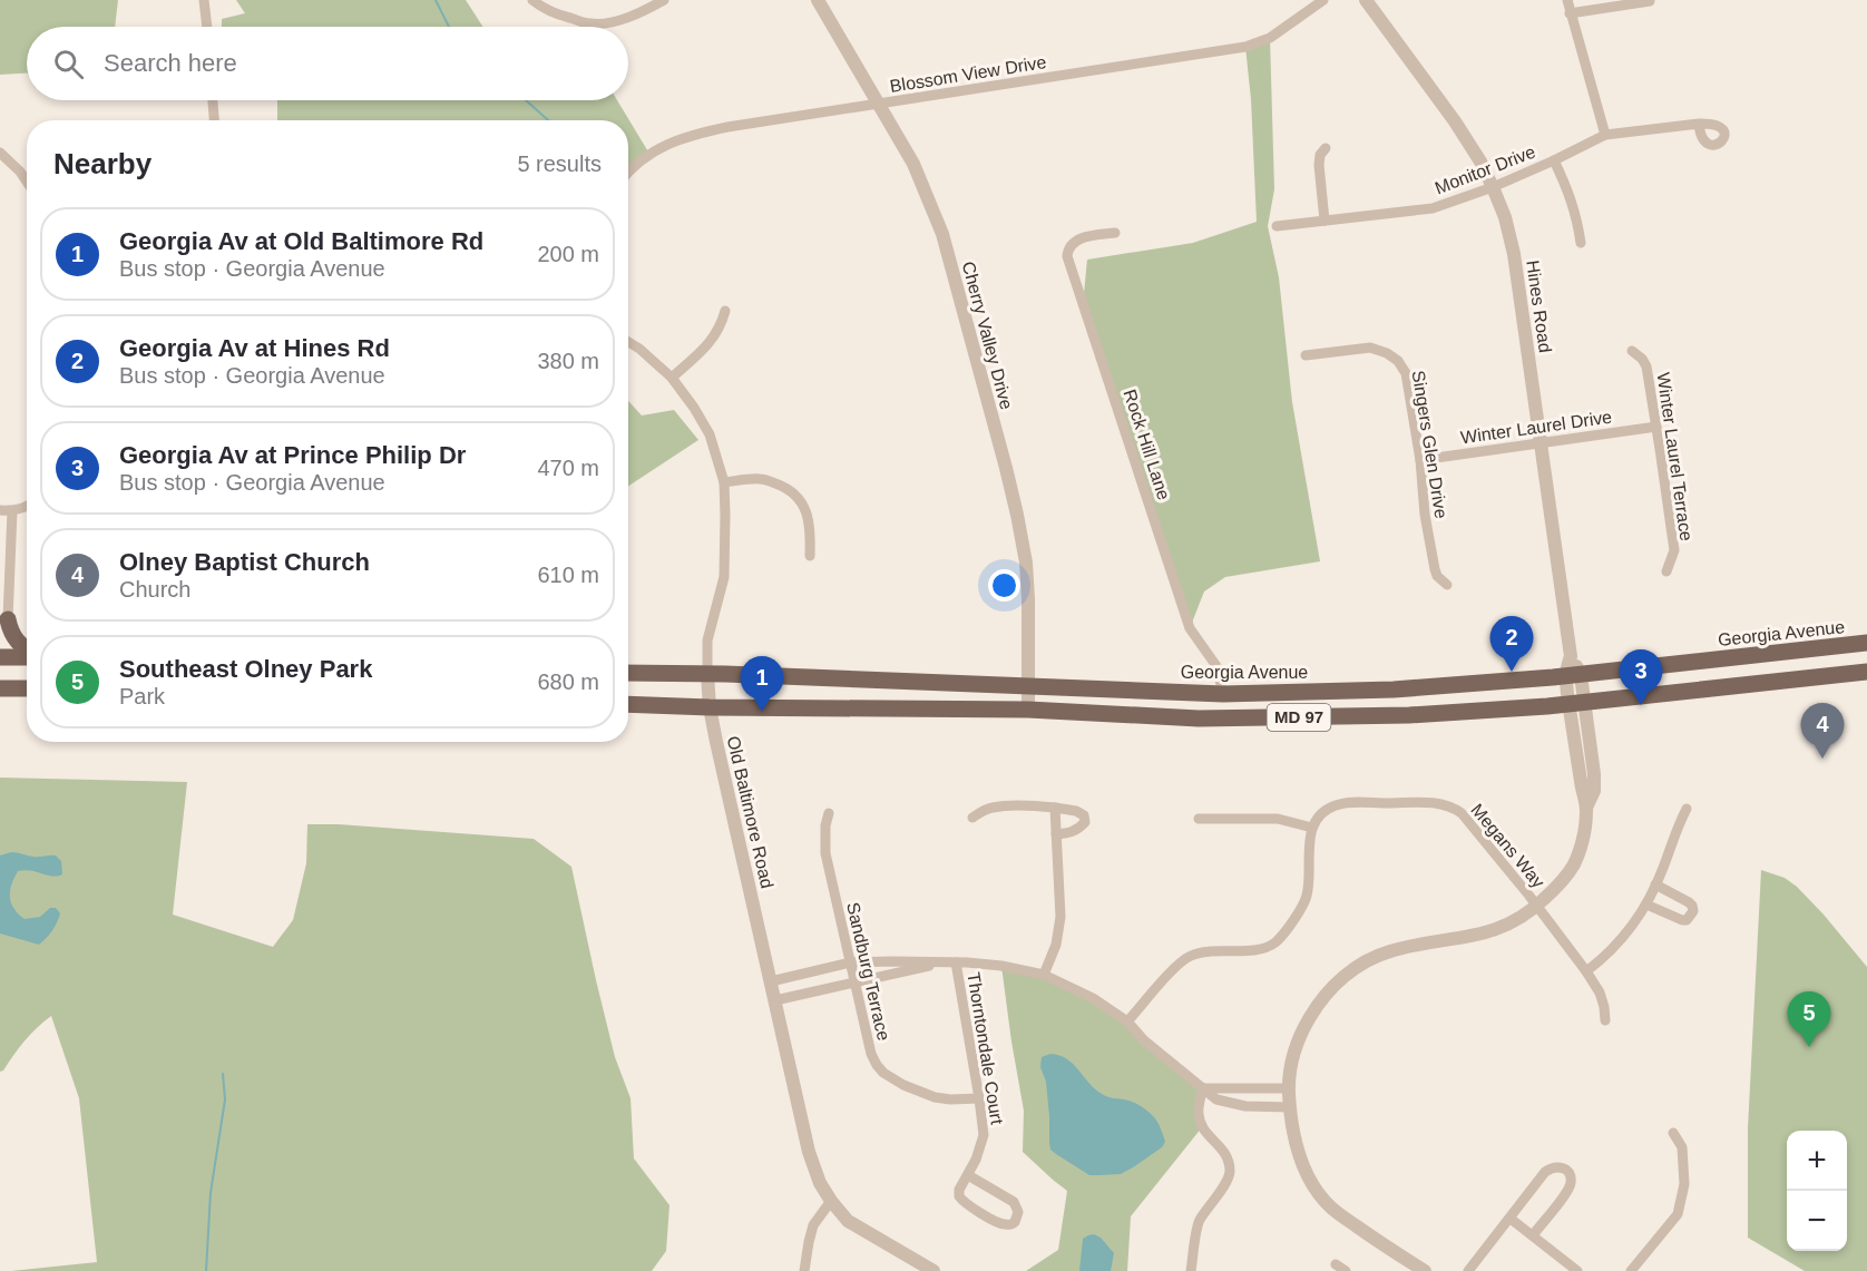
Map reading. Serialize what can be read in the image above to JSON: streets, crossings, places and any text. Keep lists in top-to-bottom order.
{
  "streets": {
    "main road": ["Georgia Avenue", "MD 97"],
    "street": [
      "Blossom View Drive",
      "Monitor Drive",
      "Hines Road",
      "Cherry Valley Drive",
      "Winter Laurel Drive",
      "Rock Hill Lane",
      "Singers Glen Drive",
      "Winter Laurel Terrace",
      "Old Baltimore Road",
      "Megans Way",
      "Sandburg Terrace",
      "Thorntondale Court"
    ]
  },
  "crossings": [
    ["Blossom View Drive", "Cherry Valley Drive"],
    ["Monitor Drive", "Hines Road"],
    ["Hines Road", "Winter Laurel Drive"],
    ["Hines Road", "Georgia Avenue"],
    ["Cherry Valley Drive", "Georgia Avenue"],
    ["Cherry Valley Drive", "MD 97"],
    ["Winter Laurel Drive", "Singers Glen Drive"],
    ["Winter Laurel Drive", "Winter Laurel Terrace"],
    ["Rock Hill Lane", "Georgia Avenue"],
    ["Georgia Avenue", "Old Baltimore Road"],
    ["MD 97", "Old Baltimore Road"],
    ["Sandburg Terrace", "Thorntondale Court"]
  ],
  "page": {
    "search": "Search here",
    "heading": ["Nearby", "5 results"],
    "list": [
      {
        "mark": "1",
        "name": "Georgia Av at Old Baltimore Rd",
        "note": "Bus stop · Georgia Avenue",
        "value": "200 m"
      },
      {
        "mark": "2",
        "name": "Georgia Av at Hines Rd",
        "note": "Bus stop · Georgia Avenue",
        "value": "380 m"
      },
      {
        "mark": "3",
        "name": "Georgia Av at Prince Philip Dr",
        "note": "Bus stop · Georgia Avenue",
        "value": "470 m"
      },
      {
        "mark": "4",
        "name": "Olney Baptist Church",
        "note": "Church",
        "value": "610 m"
      },
      {
        "mark": "5",
        "name": "Southeast Olney Park",
        "note": "Park",
        "value": "680 m"
      }
    ],
    "pins": [
      "2",
      "3",
      "1",
      "4",
      "5"
    ],
    "map_buttons": ["+", "−"]
  }
}
